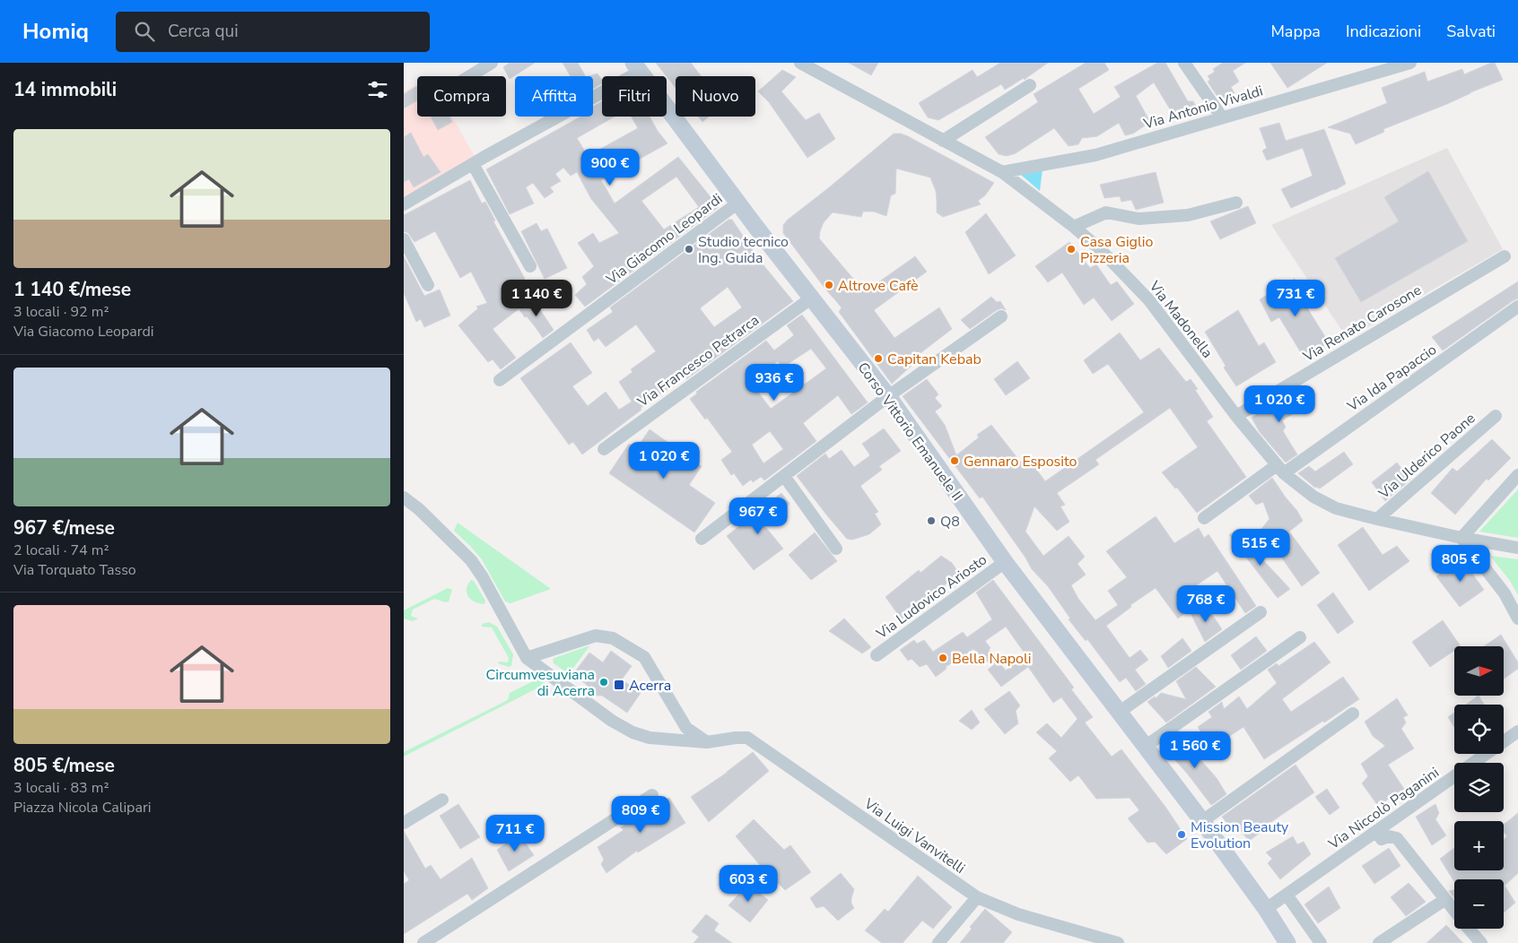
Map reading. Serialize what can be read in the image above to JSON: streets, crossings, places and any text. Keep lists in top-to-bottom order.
{
  "streets": {
    "main road": ["Corso Vittorio Emanuele II"],
    "street": [
      "Via Antonio Vivaldi",
      "Via Giacomo Leopardi",
      "Via Madonella",
      "Via Renato Carosone",
      "Via Francesco Petrarca",
      "Via Ida Papaccio",
      "Via Ulderico Paone",
      "Via Ludovico Ariosto",
      "Via Niccolò Paganini",
      "Via Luigi Vanvitelli"
    ]
  },
  "crossings": [
    ["Via Antonio Vivaldi", "Via Madonella"],
    ["Via Giacomo Leopardi", "Corso Vittorio Emanuele II"],
    ["Via Madonella", "Via Renato Carosone"],
    ["Via Madonella", "Via Ida Papaccio"],
    ["Via Madonella", "Via Ulderico Paone"],
    ["Via Francesco Petrarca", "Corso Vittorio Emanuele II"],
    ["Corso Vittorio Emanuele II", "Via Ludovico Ariosto"],
    ["Corso Vittorio Emanuele II", "Via Niccolò Paganini"]
  ],
  "places": {
    "other": [
      "Studio tecnico Ing. Guida",
      "Casa Giglio Pizzeria",
      "Altrove Cafè",
      "Capitan Kebab",
      "Gennaro Esposito",
      "Q8",
      "Bella Napoli",
      "Circumvesuviana di Acerra",
      "Mission Beauty Evolution"
    ],
    "transit": ["Acerra"]
  },
  "north": "right",
  "page": {
    "header": "Homiq",
    "search": "Cerca qui",
    "nav": ["Mappa", "Indicazioni", "Salvati"],
    "heading": "14 immobili",
    "chip": [
      "Compra",
      "Affitta",
      "Filtri",
      "Nuovo"
    ],
    "list": [
      {
        "name": "1 140 €/mese",
        "note": "3 locali · 92 m² · Via Giacomo Leopardi"
      },
      {
        "name": "967 €/mese",
        "note": "2 locali · 74 m² · Via Torquato Tasso"
      },
      {
        "name": "805 €/mese",
        "note": "3 locali · 83 m² · Piazza Nicola Calipari"
      }
    ],
    "price": [
      "900 €",
      "1 140 €",
      "731 €",
      "936 €",
      "1 020 €",
      "1 020 €",
      "967 €",
      "515 €",
      "805 €",
      "768 €",
      "1 560 €",
      "809 €",
      "711 €",
      "603 €"
    ],
    "map_buttons": ["+", "−"]
  }
}
